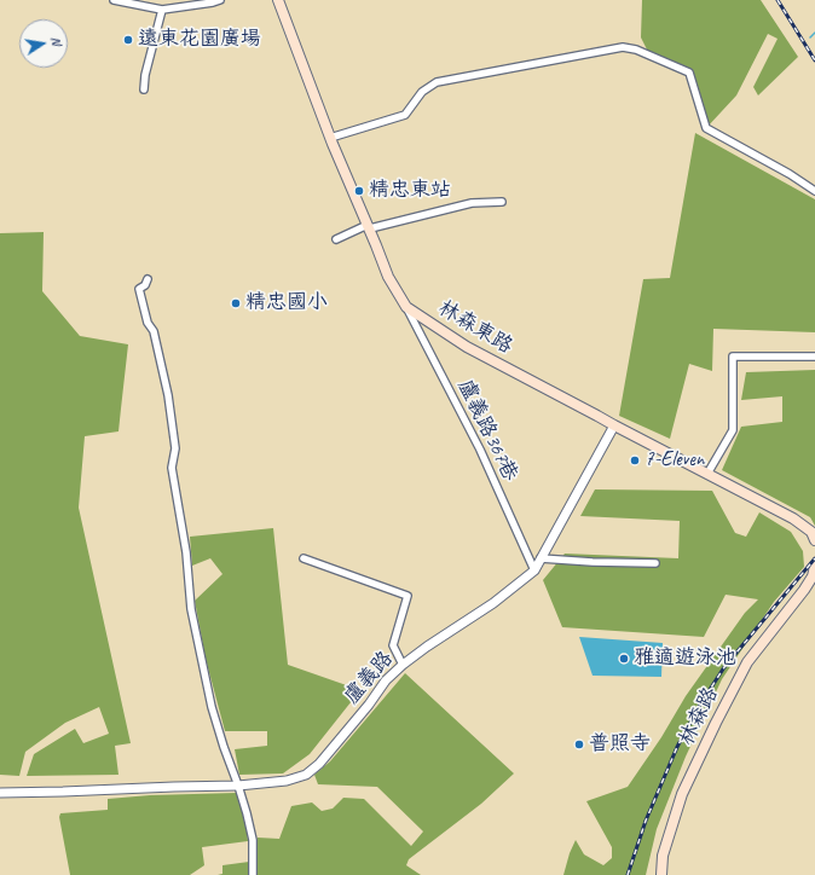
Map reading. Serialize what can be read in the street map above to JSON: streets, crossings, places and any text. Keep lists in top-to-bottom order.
{
  "streets": {
    "main road": ["林森東路", "林森路"],
    "street": ["盧義路367巷", "盧義路"]
  },
  "crossings": [
    ["林森東路", "盧義路367巷"],
    ["林森東路", "盧義路"],
    ["盧義路367巷", "盧義路"]
  ],
  "places": [
    "遠東花園廣場",
    "精忠東站",
    "精忠國小",
    "7-Eleven",
    "雅適遊泳池",
    "普照寺"
  ],
  "north": "right"
}
